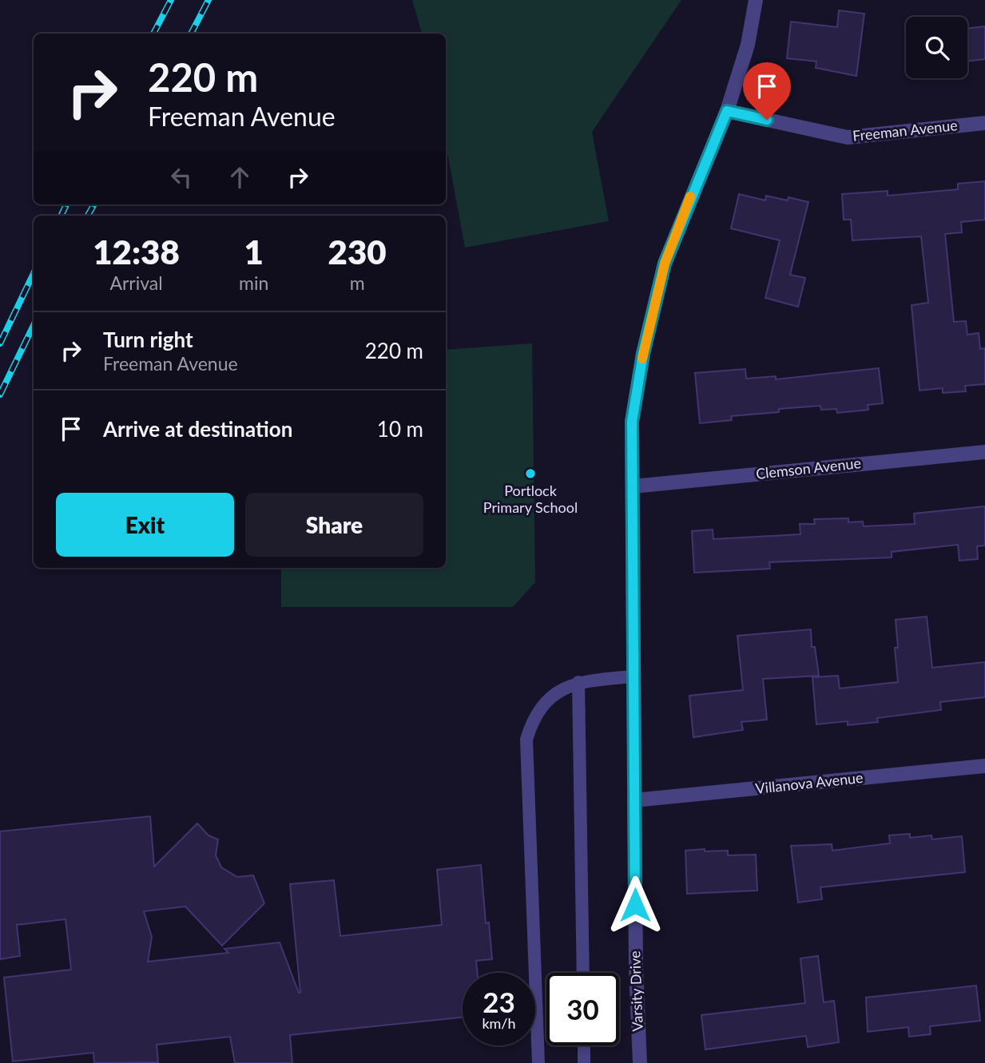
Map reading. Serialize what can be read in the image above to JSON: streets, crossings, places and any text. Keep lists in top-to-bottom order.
{
  "streets": {
    "street": [
      "Freeman Avenue",
      "Clemson Avenue",
      "Villanova Avenue",
      "Varsity Drive"
    ]
  },
  "crossings": [
    ["Freeman Avenue", "Varsity Drive"],
    ["Clemson Avenue", "Varsity Drive"],
    ["Villanova Avenue", "Varsity Drive"]
  ],
  "places": ["Portlock Primary School"],
  "page": {
    "turn": ["220 m", "Freeman Avenue"],
    "eta": [
      "12:38",
      "Arrival",
      "1",
      "min",
      "230",
      "m"
    ],
    "list": [
      {
        "name": "Turn right",
        "note": "Freeman Avenue",
        "value": "220 m"
      },
      {
        "name": "Arrive at destination",
        "value": "10 m"
      }
    ],
    "buttons": ["Exit", "Share"],
    "speed": "23 km/h",
    "limit": "30"
  }
}
